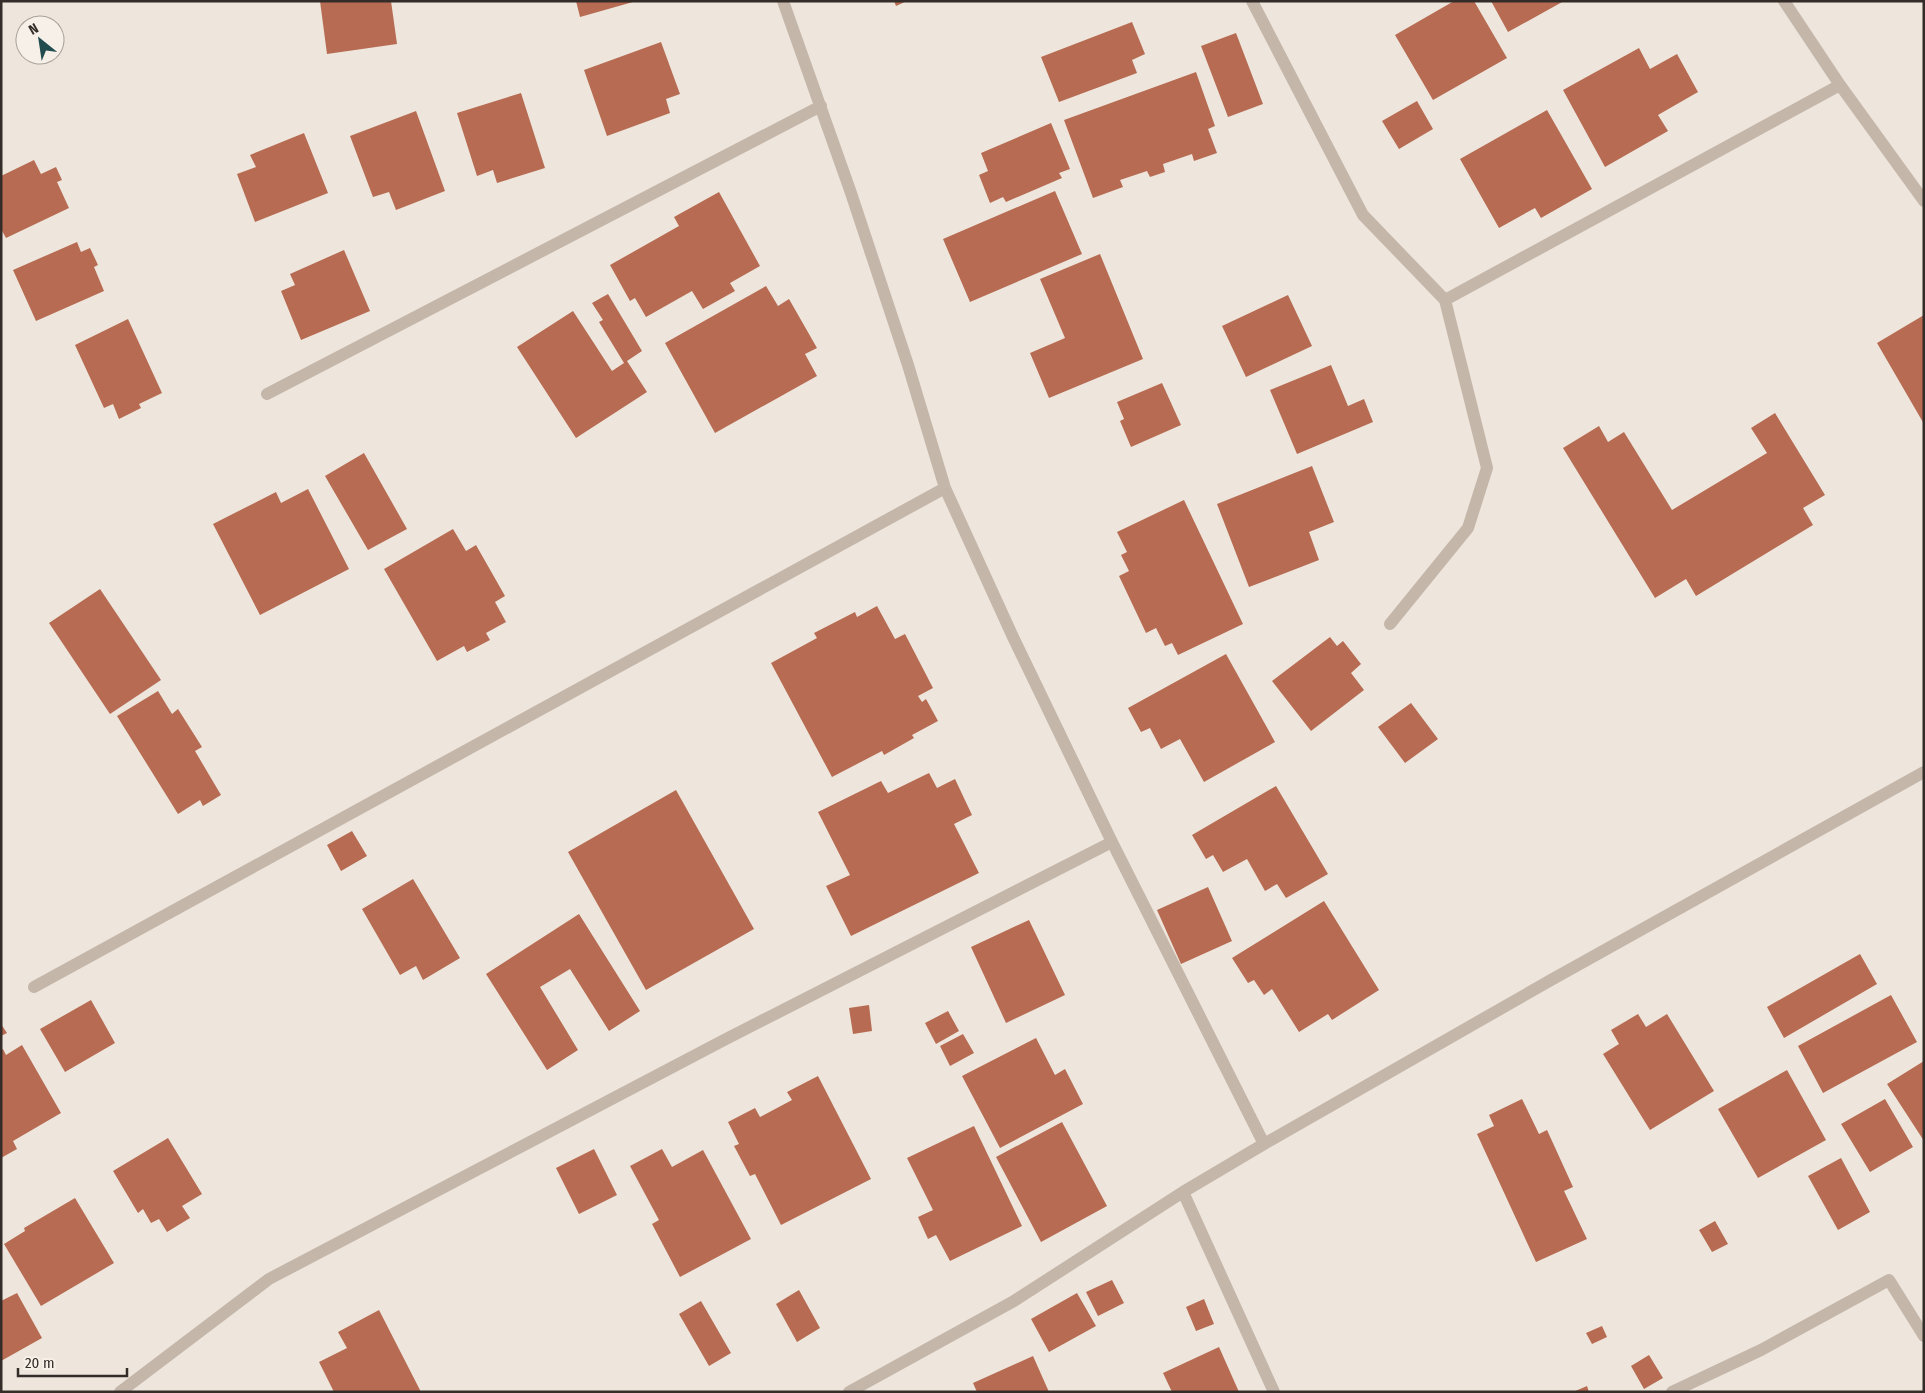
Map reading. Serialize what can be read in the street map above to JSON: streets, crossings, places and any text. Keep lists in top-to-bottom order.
{
  "scale_bar": "20 m",
  "north": "top left"
}
